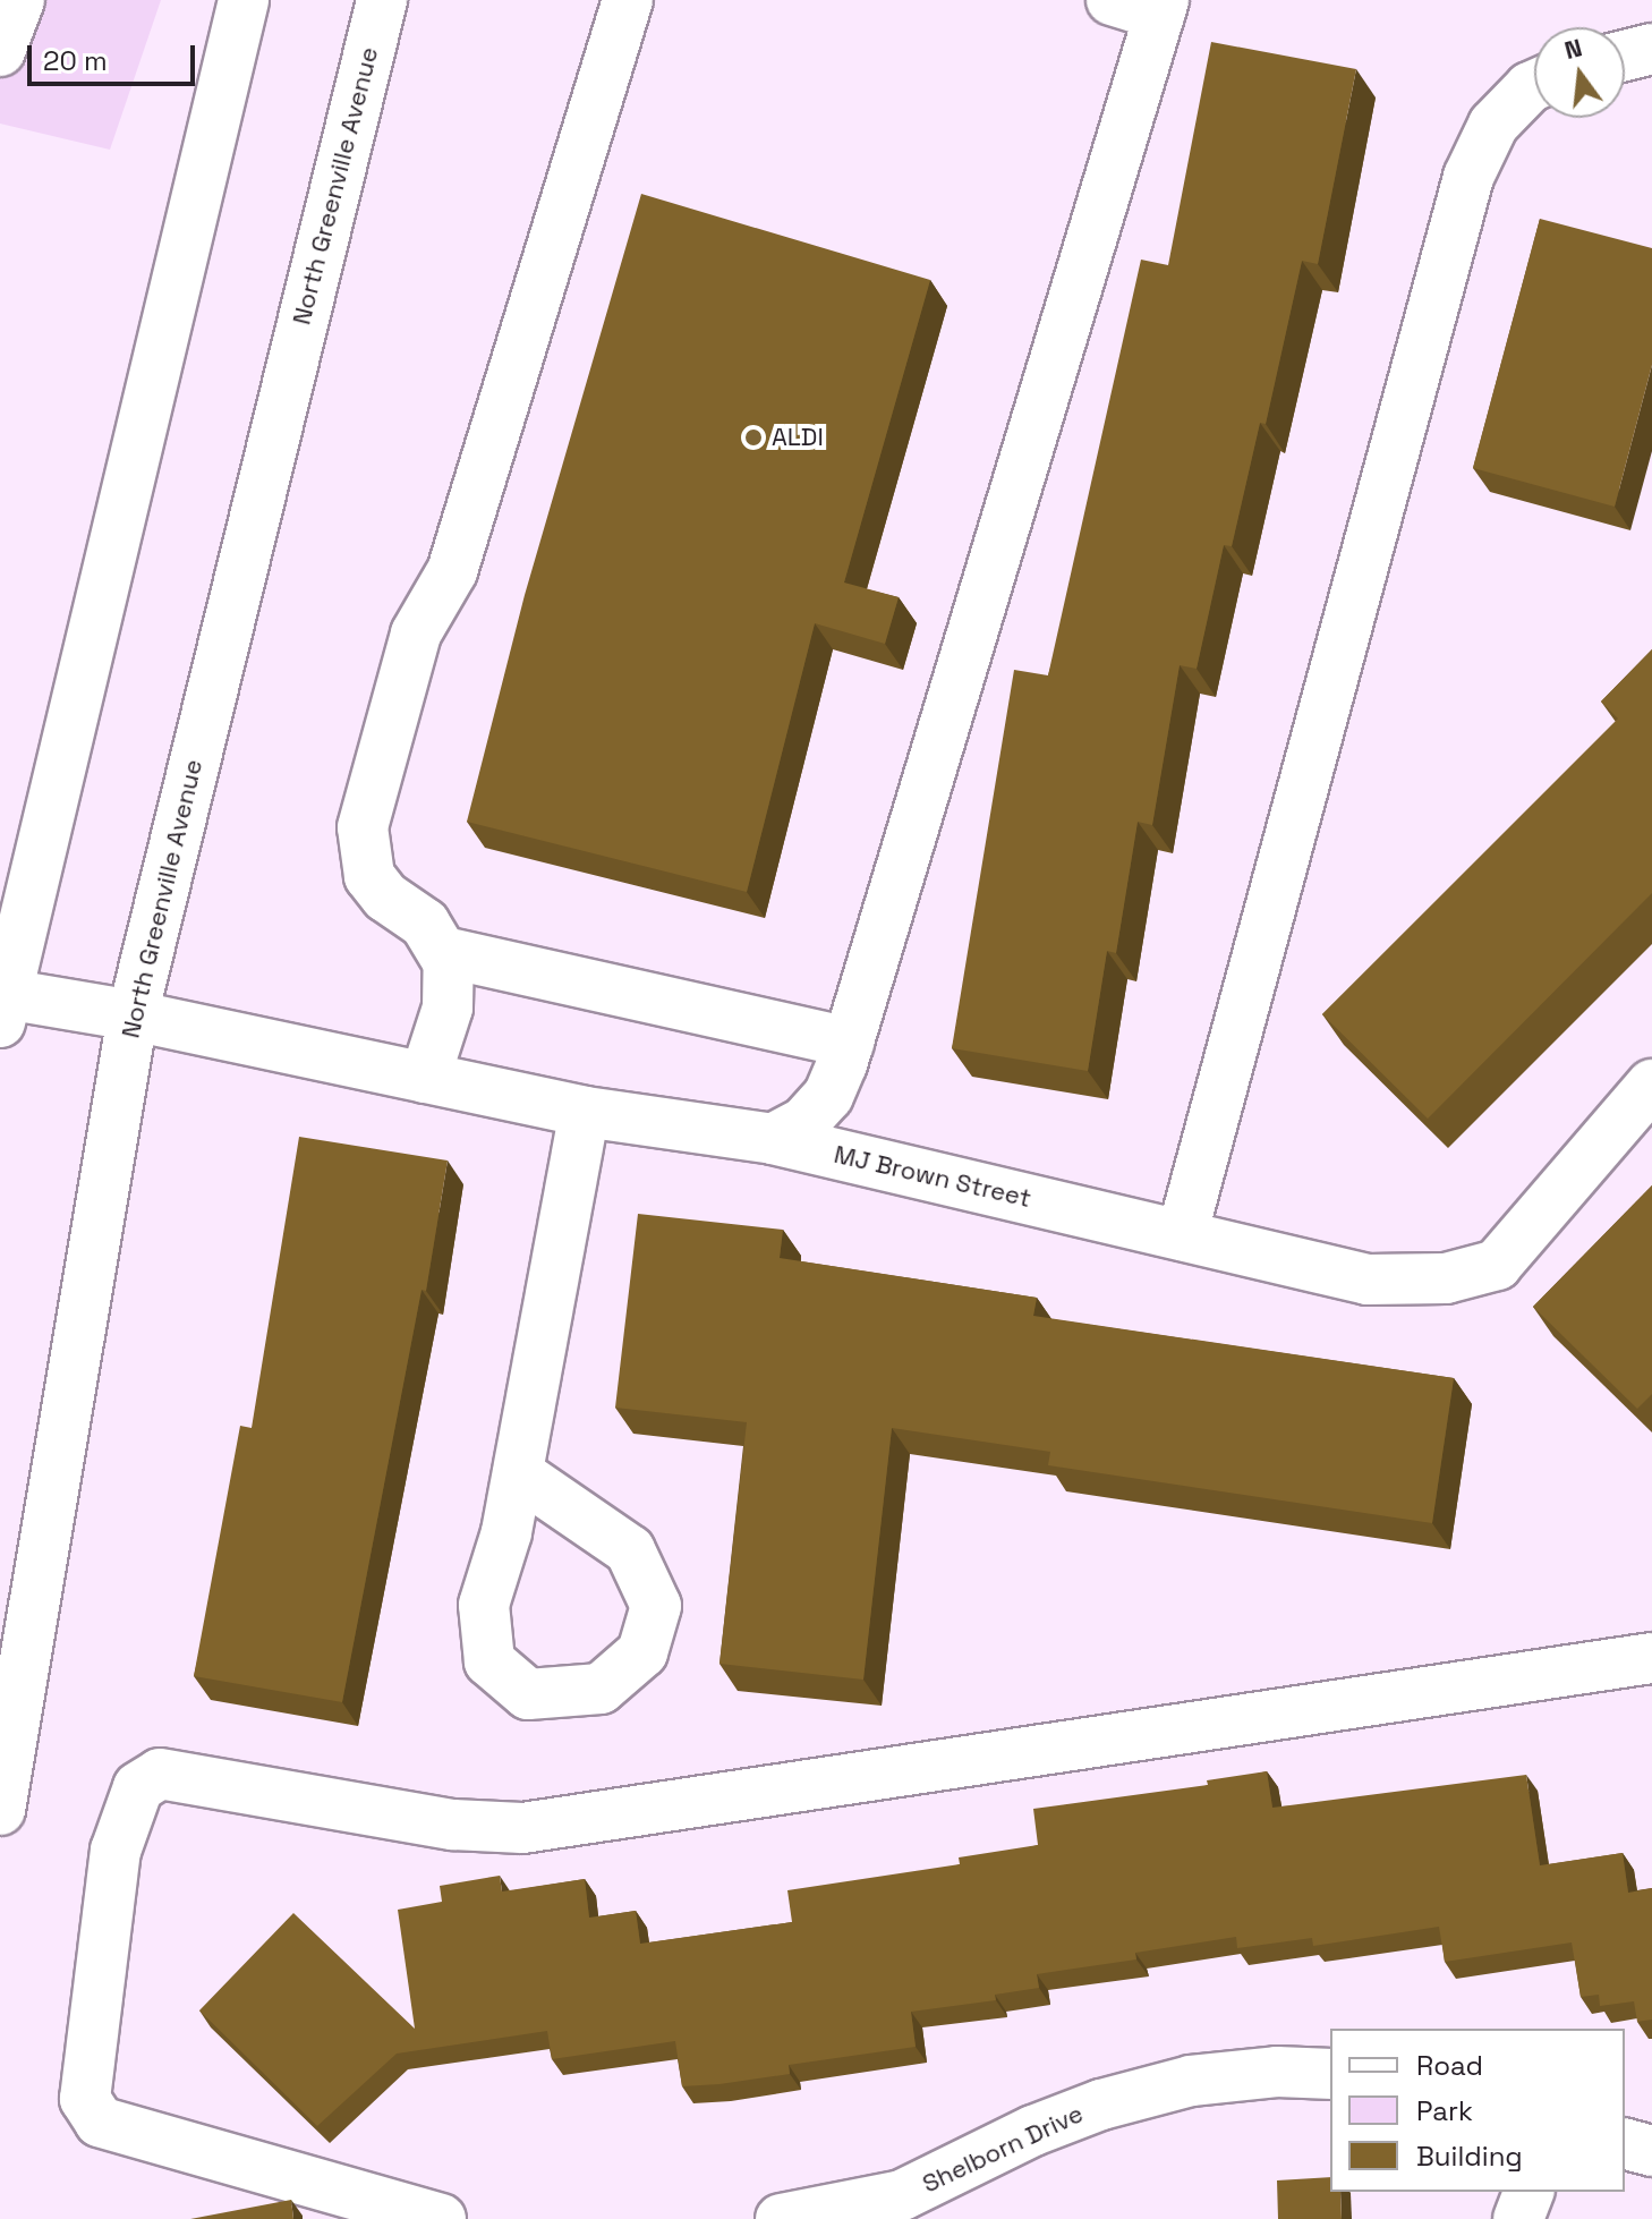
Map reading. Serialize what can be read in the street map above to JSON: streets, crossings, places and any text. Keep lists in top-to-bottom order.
{
  "streets": {
    "main road": ["North Greenville Avenue", "MJ Brown Street", "Shelborn Drive"]
  },
  "crossings": [
    ["North Greenville Avenue", "MJ Brown Street"]
  ],
  "places": ["ALDI"],
  "legend": ["Road", "Park", "Building"],
  "scale_bar": "20 m",
  "north": "top"
}
